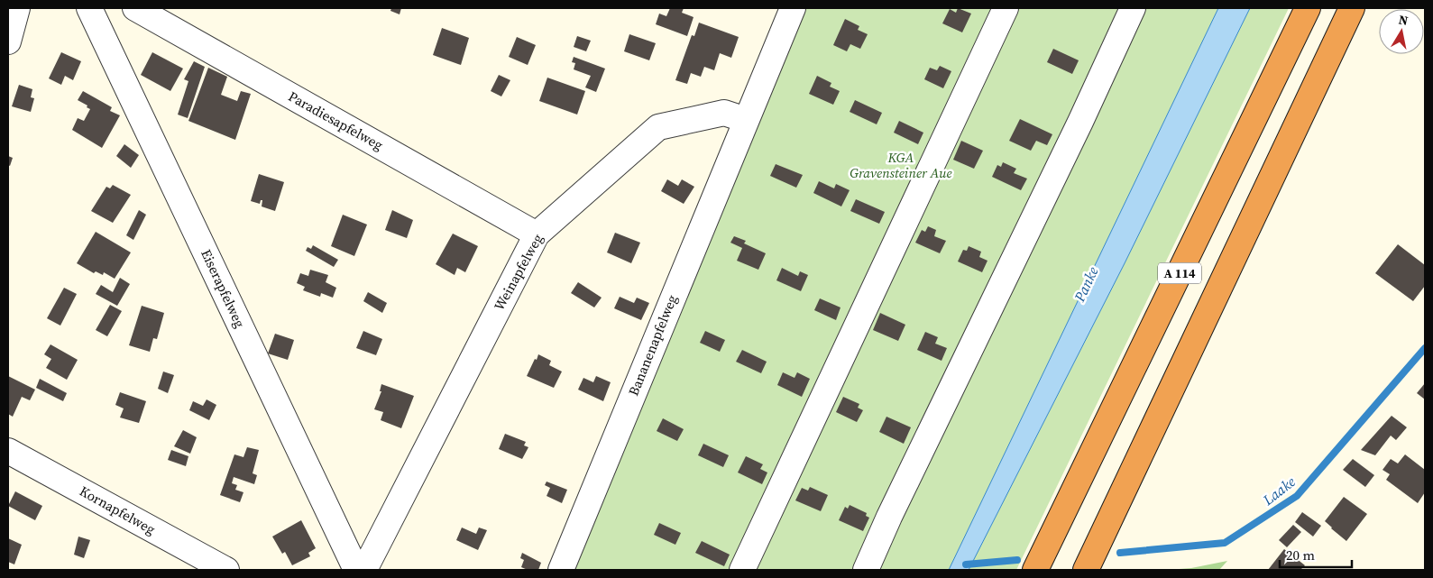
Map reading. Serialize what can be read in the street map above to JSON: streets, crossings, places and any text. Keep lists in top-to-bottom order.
{
  "streets": {
    "highway": ["A 114"],
    "street": [
      "Paradiesapfelweg",
      "Weinapfelweg",
      "Eiserapfelweg",
      "Bananenapfelweg",
      "Kornapfelweg"
    ]
  },
  "crossings": [
    ["Paradiesapfelweg", "Weinapfelweg"],
    ["Weinapfelweg", "Bananenapfelweg"]
  ],
  "water": ["Panke", "Laake"],
  "parks": ["KGA Gravensteiner Aue"],
  "scale_bar": "20 m",
  "north": "top"
}
